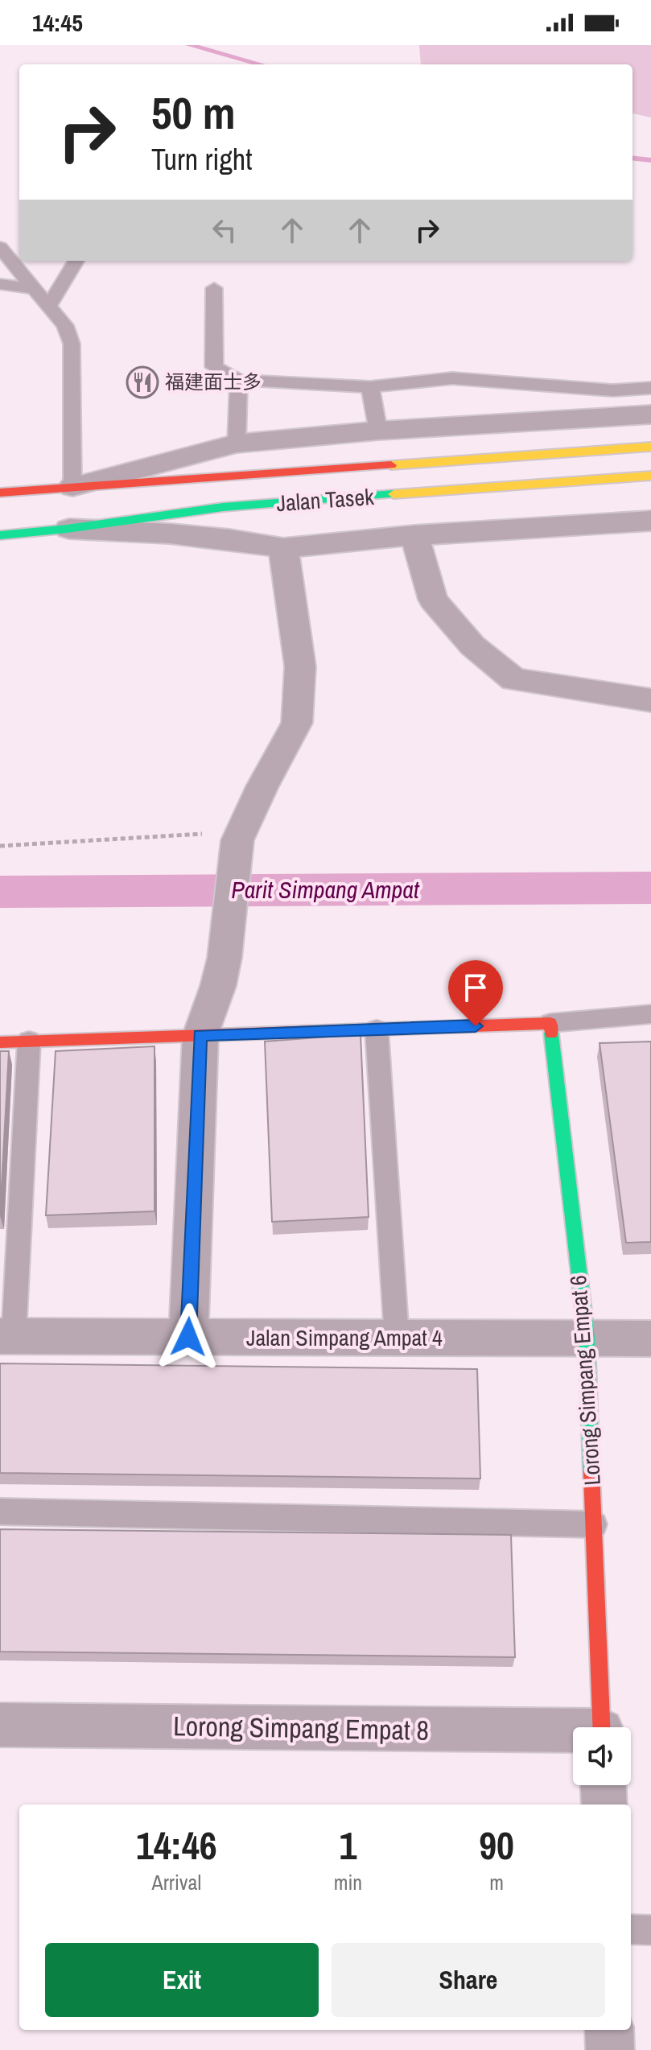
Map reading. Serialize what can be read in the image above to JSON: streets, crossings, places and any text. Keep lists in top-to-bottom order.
{
  "streets": {
    "main road": ["Jalan Tasek", "Lorong Simpang Empat 6"],
    "street": ["Jalan Simpang Ampat 4", "Lorong Simpang Empat 8"]
  },
  "crossings": [
    ["Jalan Simpang Ampat 4", "Lorong Simpang Empat 6"]
  ],
  "water": ["Parit Simpang Ampat"],
  "places": {
    "restaurant": ["福建面士多"]
  },
  "page": {
    "status": "14:45",
    "turn": ["50 m", "Turn right"],
    "eta": [
      "14:46",
      "Arrival",
      "1",
      "min",
      "90",
      "m"
    ],
    "buttons": ["Exit", "Share"]
  }
}
